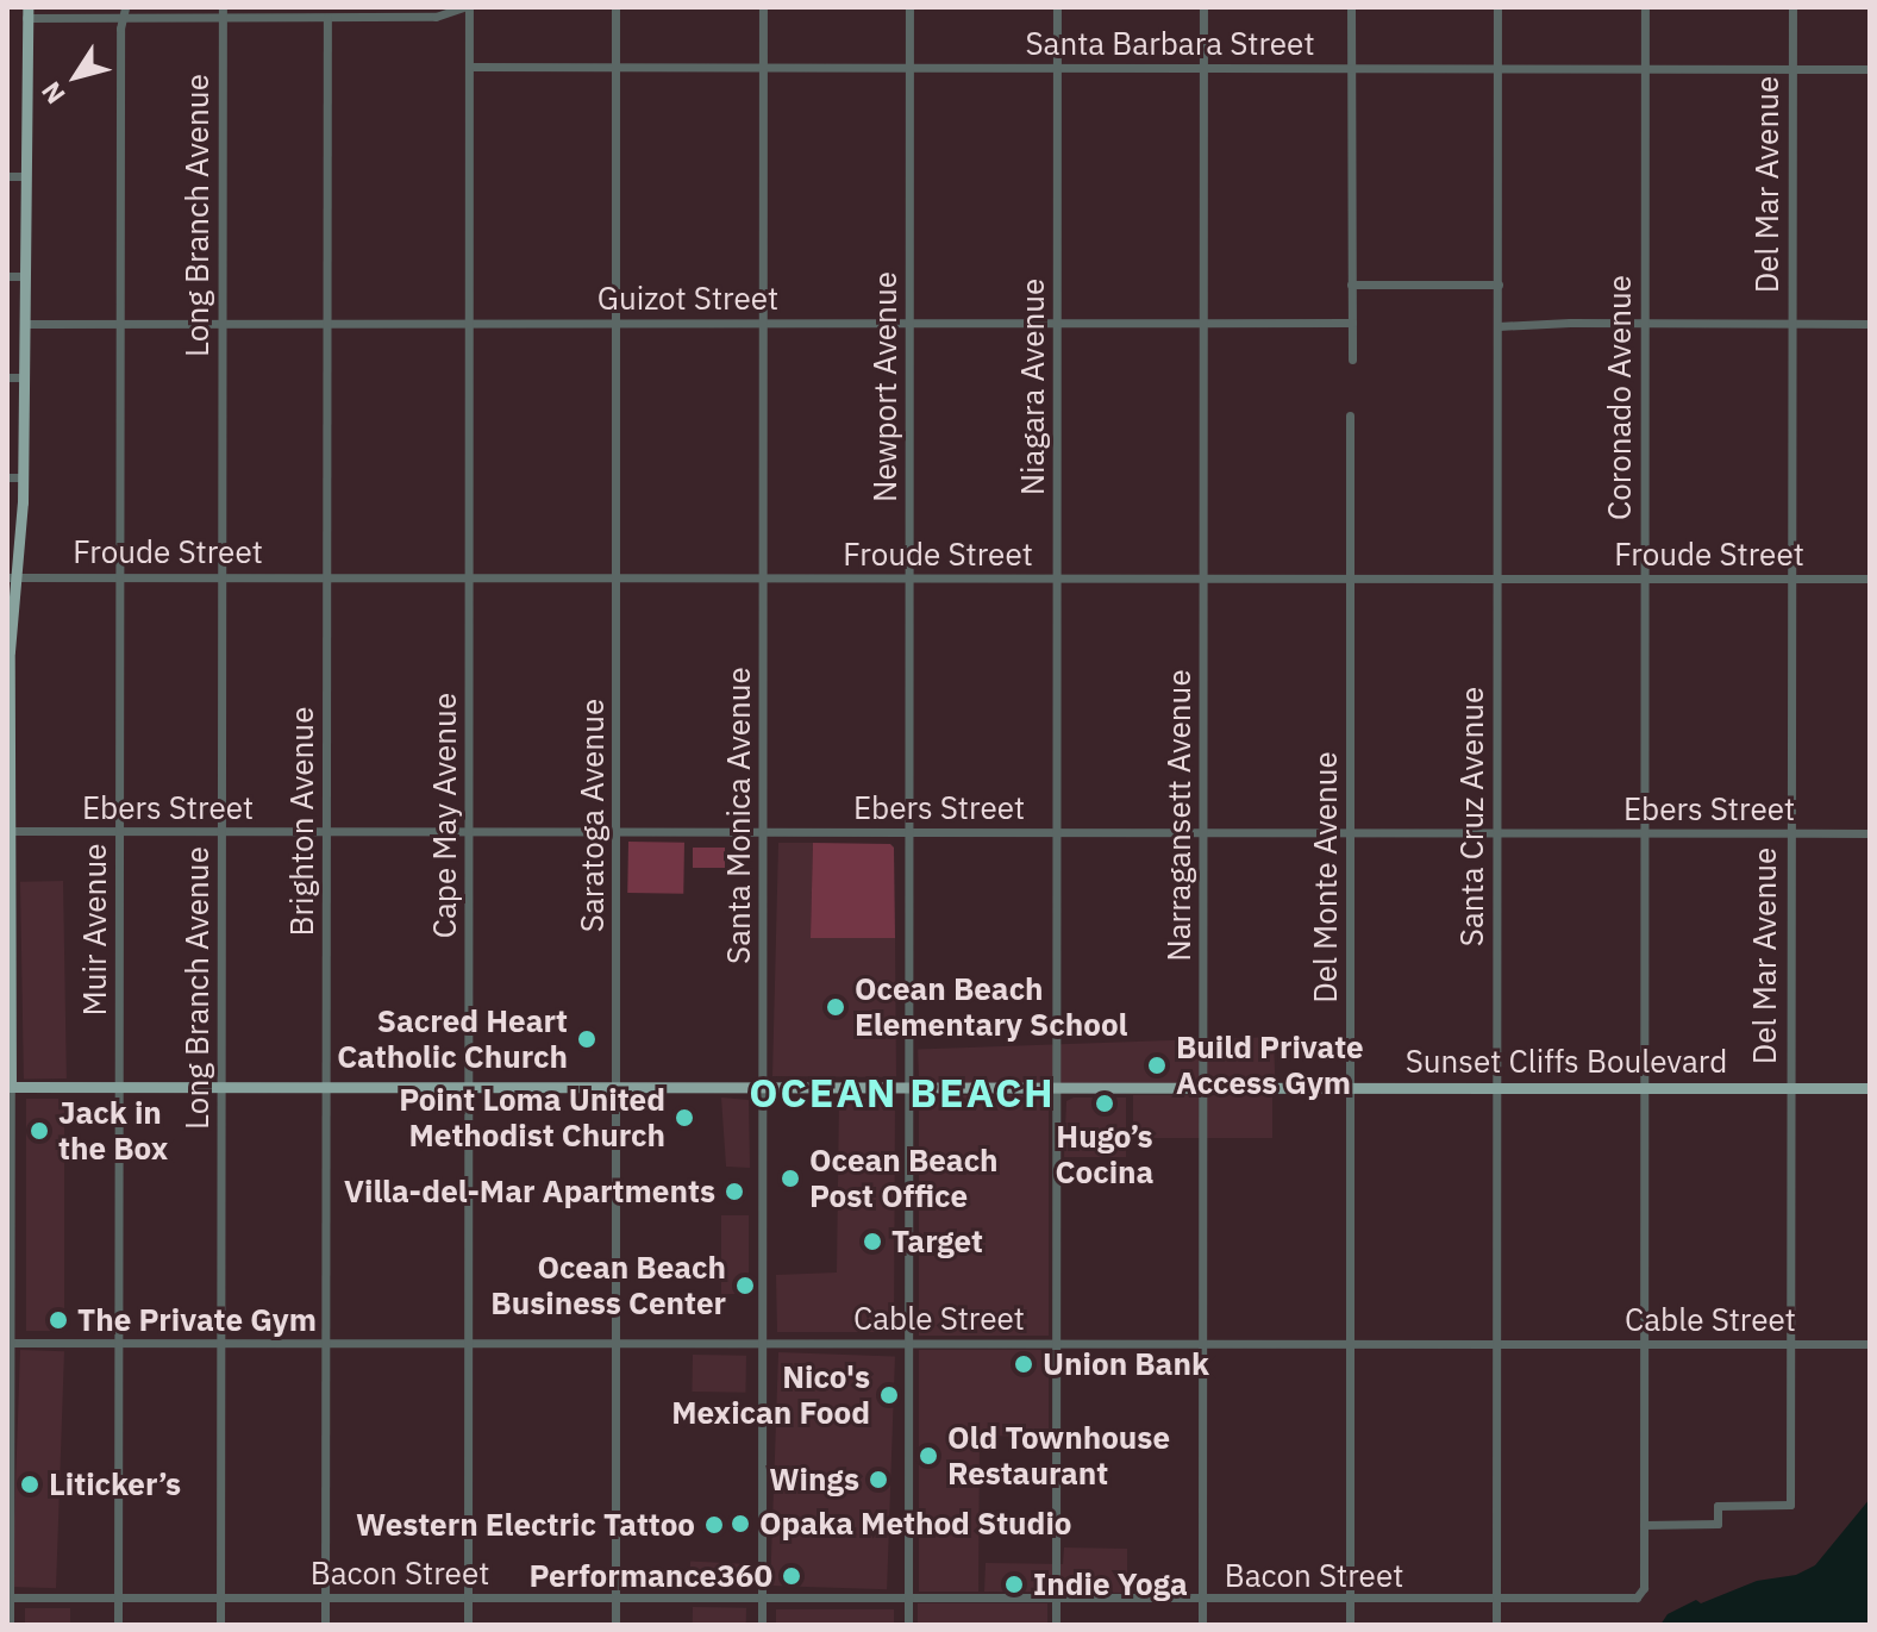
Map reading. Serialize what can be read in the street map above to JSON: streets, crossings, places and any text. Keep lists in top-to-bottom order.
{
  "streets": {
    "main road": ["Sunset Cliffs Boulevard"],
    "street": [
      "Santa Barbara Street",
      "Del Mar Avenue",
      "Long Branch Avenue",
      "Guizot Street",
      "Newport Avenue",
      "Niagara Avenue",
      "Coronado Avenue",
      "Froude Street",
      "Ebers Street",
      "Cape May Avenue",
      "Saratoga Avenue",
      "Santa Monica Avenue",
      "Narragansett Avenue",
      "Santa Cruz Avenue",
      "Brighton Avenue",
      "Del Monte Avenue",
      "Muir Avenue",
      "Cable Street",
      "Bacon Street"
    ]
  },
  "crossings": [
    ["Santa Barbara Street", "Del Mar Avenue"],
    ["Santa Barbara Street", "Newport Avenue"],
    ["Santa Barbara Street", "Niagara Avenue"],
    ["Santa Barbara Street", "Coronado Avenue"],
    ["Santa Barbara Street", "Cape May Avenue"],
    ["Santa Barbara Street", "Saratoga Avenue"],
    ["Santa Barbara Street", "Santa Monica Avenue"],
    ["Santa Barbara Street", "Narragansett Avenue"],
    ["Santa Barbara Street", "Santa Cruz Avenue"],
    ["Del Mar Avenue", "Coronado Avenue"],
    ["Del Mar Avenue", "Froude Street"],
    ["Del Mar Avenue", "Ebers Street"],
    ["Del Mar Avenue", "Sunset Cliffs Boulevard"],
    ["Del Mar Avenue", "Cable Street"],
    ["Long Branch Avenue", "Guizot Street"],
    ["Long Branch Avenue", "Froude Street"],
    ["Long Branch Avenue", "Ebers Street"],
    ["Long Branch Avenue", "Sunset Cliffs Boulevard"],
    ["Long Branch Avenue", "Cable Street"],
    ["Long Branch Avenue", "Bacon Street"],
    ["Guizot Street", "Newport Avenue"],
    ["Guizot Street", "Niagara Avenue"],
    ["Guizot Street", "Cape May Avenue"],
    ["Guizot Street", "Saratoga Avenue"],
    ["Guizot Street", "Santa Monica Avenue"],
    ["Guizot Street", "Narragansett Avenue"],
    ["Guizot Street", "Brighton Avenue"],
    ["Guizot Street", "Muir Avenue"],
    ["Newport Avenue", "Froude Street"],
    ["Newport Avenue", "Ebers Street"],
    ["Newport Avenue", "Sunset Cliffs Boulevard"],
    ["Newport Avenue", "Cable Street"],
    ["Newport Avenue", "Bacon Street"],
    ["Niagara Avenue", "Froude Street"],
    ["Niagara Avenue", "Ebers Street"],
    ["Niagara Avenue", "Sunset Cliffs Boulevard"],
    ["Niagara Avenue", "Cable Street"],
    ["Niagara Avenue", "Bacon Street"],
    ["Coronado Avenue", "Froude Street"],
    ["Coronado Avenue", "Ebers Street"],
    ["Coronado Avenue", "Sunset Cliffs Boulevard"],
    ["Coronado Avenue", "Cable Street"],
    ["Coronado Avenue", "Bacon Street"],
    ["Froude Street", "Cape May Avenue"],
    ["Froude Street", "Saratoga Avenue"],
    ["Froude Street", "Santa Monica Avenue"],
    ["Froude Street", "Narragansett Avenue"],
    ["Froude Street", "Santa Cruz Avenue"],
    ["Froude Street", "Brighton Avenue"],
    ["Froude Street", "Del Monte Avenue"],
    ["Froude Street", "Muir Avenue"],
    ["Ebers Street", "Cape May Avenue"],
    ["Ebers Street", "Saratoga Avenue"],
    ["Ebers Street", "Santa Monica Avenue"],
    ["Ebers Street", "Narragansett Avenue"],
    ["Ebers Street", "Santa Cruz Avenue"],
    ["Ebers Street", "Brighton Avenue"],
    ["Ebers Street", "Del Monte Avenue"],
    ["Ebers Street", "Muir Avenue"],
    ["Cape May Avenue", "Sunset Cliffs Boulevard"],
    ["Cape May Avenue", "Cable Street"],
    ["Cape May Avenue", "Bacon Street"],
    ["Saratoga Avenue", "Sunset Cliffs Boulevard"],
    ["Saratoga Avenue", "Cable Street"],
    ["Saratoga Avenue", "Bacon Street"],
    ["Santa Monica Avenue", "Sunset Cliffs Boulevard"],
    ["Santa Monica Avenue", "Cable Street"],
    ["Santa Monica Avenue", "Bacon Street"],
    ["Narragansett Avenue", "Sunset Cliffs Boulevard"],
    ["Narragansett Avenue", "Cable Street"],
    ["Narragansett Avenue", "Bacon Street"],
    ["Santa Cruz Avenue", "Sunset Cliffs Boulevard"],
    ["Santa Cruz Avenue", "Cable Street"],
    ["Santa Cruz Avenue", "Bacon Street"],
    ["Brighton Avenue", "Sunset Cliffs Boulevard"],
    ["Brighton Avenue", "Cable Street"],
    ["Brighton Avenue", "Bacon Street"],
    ["Del Monte Avenue", "Sunset Cliffs Boulevard"],
    ["Del Monte Avenue", "Cable Street"],
    ["Del Monte Avenue", "Bacon Street"],
    ["Muir Avenue", "Sunset Cliffs Boulevard"],
    ["Muir Avenue", "Cable Street"],
    ["Muir Avenue", "Bacon Street"]
  ],
  "districts": ["OCEAN BEACH"],
  "places": [
    "Ocean Beach Elementary School",
    "Sacred Heart Catholic Church",
    "Build Private Access Gym",
    "Hugo’s Cocina",
    "Point Loma United Methodist Church",
    "Jack in the Box",
    "Ocean Beach Post Office",
    "Villa-del-Mar Apartments",
    "Target",
    "Ocean Beach Business Center",
    "The Private Gym",
    "Union Bank",
    "Nico's Mexican Food",
    "Old Townhouse Restaurant",
    "Wings",
    "Liticker’s",
    "Opaka Method Studio",
    "Western Electric Tattoo",
    "Performance360",
    "Indie Yoga"
  ],
  "north": "bottom left"
}
